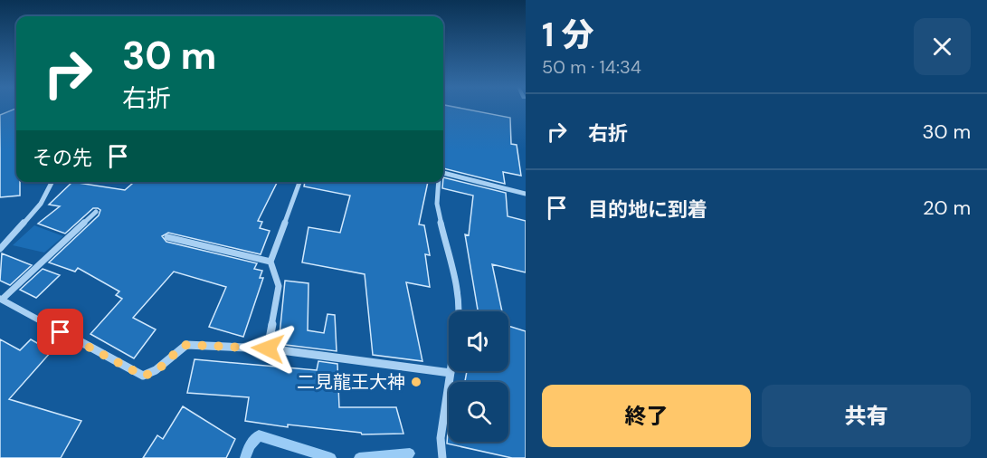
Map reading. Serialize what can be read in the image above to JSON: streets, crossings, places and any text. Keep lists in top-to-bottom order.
{
  "places": ["二見龍王大神"],
  "page": {
    "heading": ["1 分", "50 m · 14:34"],
    "turn": ["30 m", "右折"],
    "list": [
      {
        "name": "右折",
        "value": "30 m"
      },
      {
        "name": "目的地に到着",
        "value": "20 m"
      }
    ],
    "then": "その先",
    "buttons": ["終了", "共有"]
  }
}
